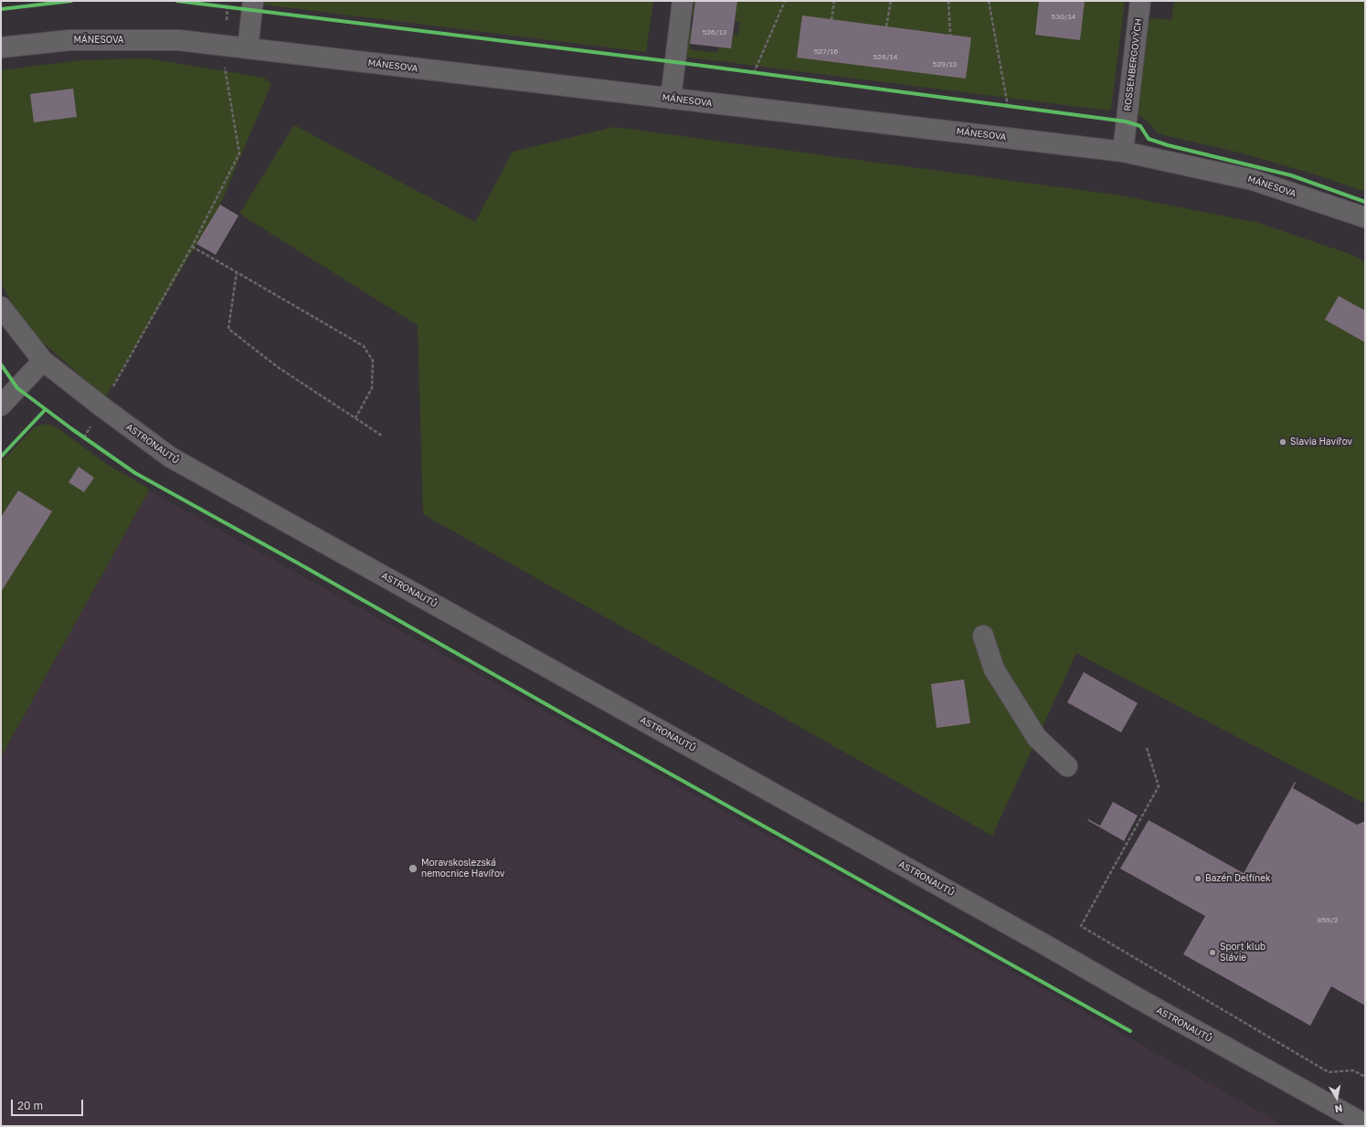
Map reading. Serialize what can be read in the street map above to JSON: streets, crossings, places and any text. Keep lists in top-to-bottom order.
{
  "streets": {
    "street": ["MÁNESOVA", "ROSSENBERGOVÝCH", "ASTRONAUTŮ"]
  },
  "crossings": [
    ["MÁNESOVA", "ROSSENBERGOVÝCH"]
  ],
  "places": [
    "Slavia Havířov",
    "Moravskoslezská nemocnice Havířov",
    "Bazén Delfínek",
    "Sport klub Slávie"
  ],
  "house_numbers": [
    "530/14",
    "526/13",
    "527/16",
    "528/14",
    "529/12",
    "859/2"
  ],
  "scale_bar": "20 m",
  "north": "bottom"
}
